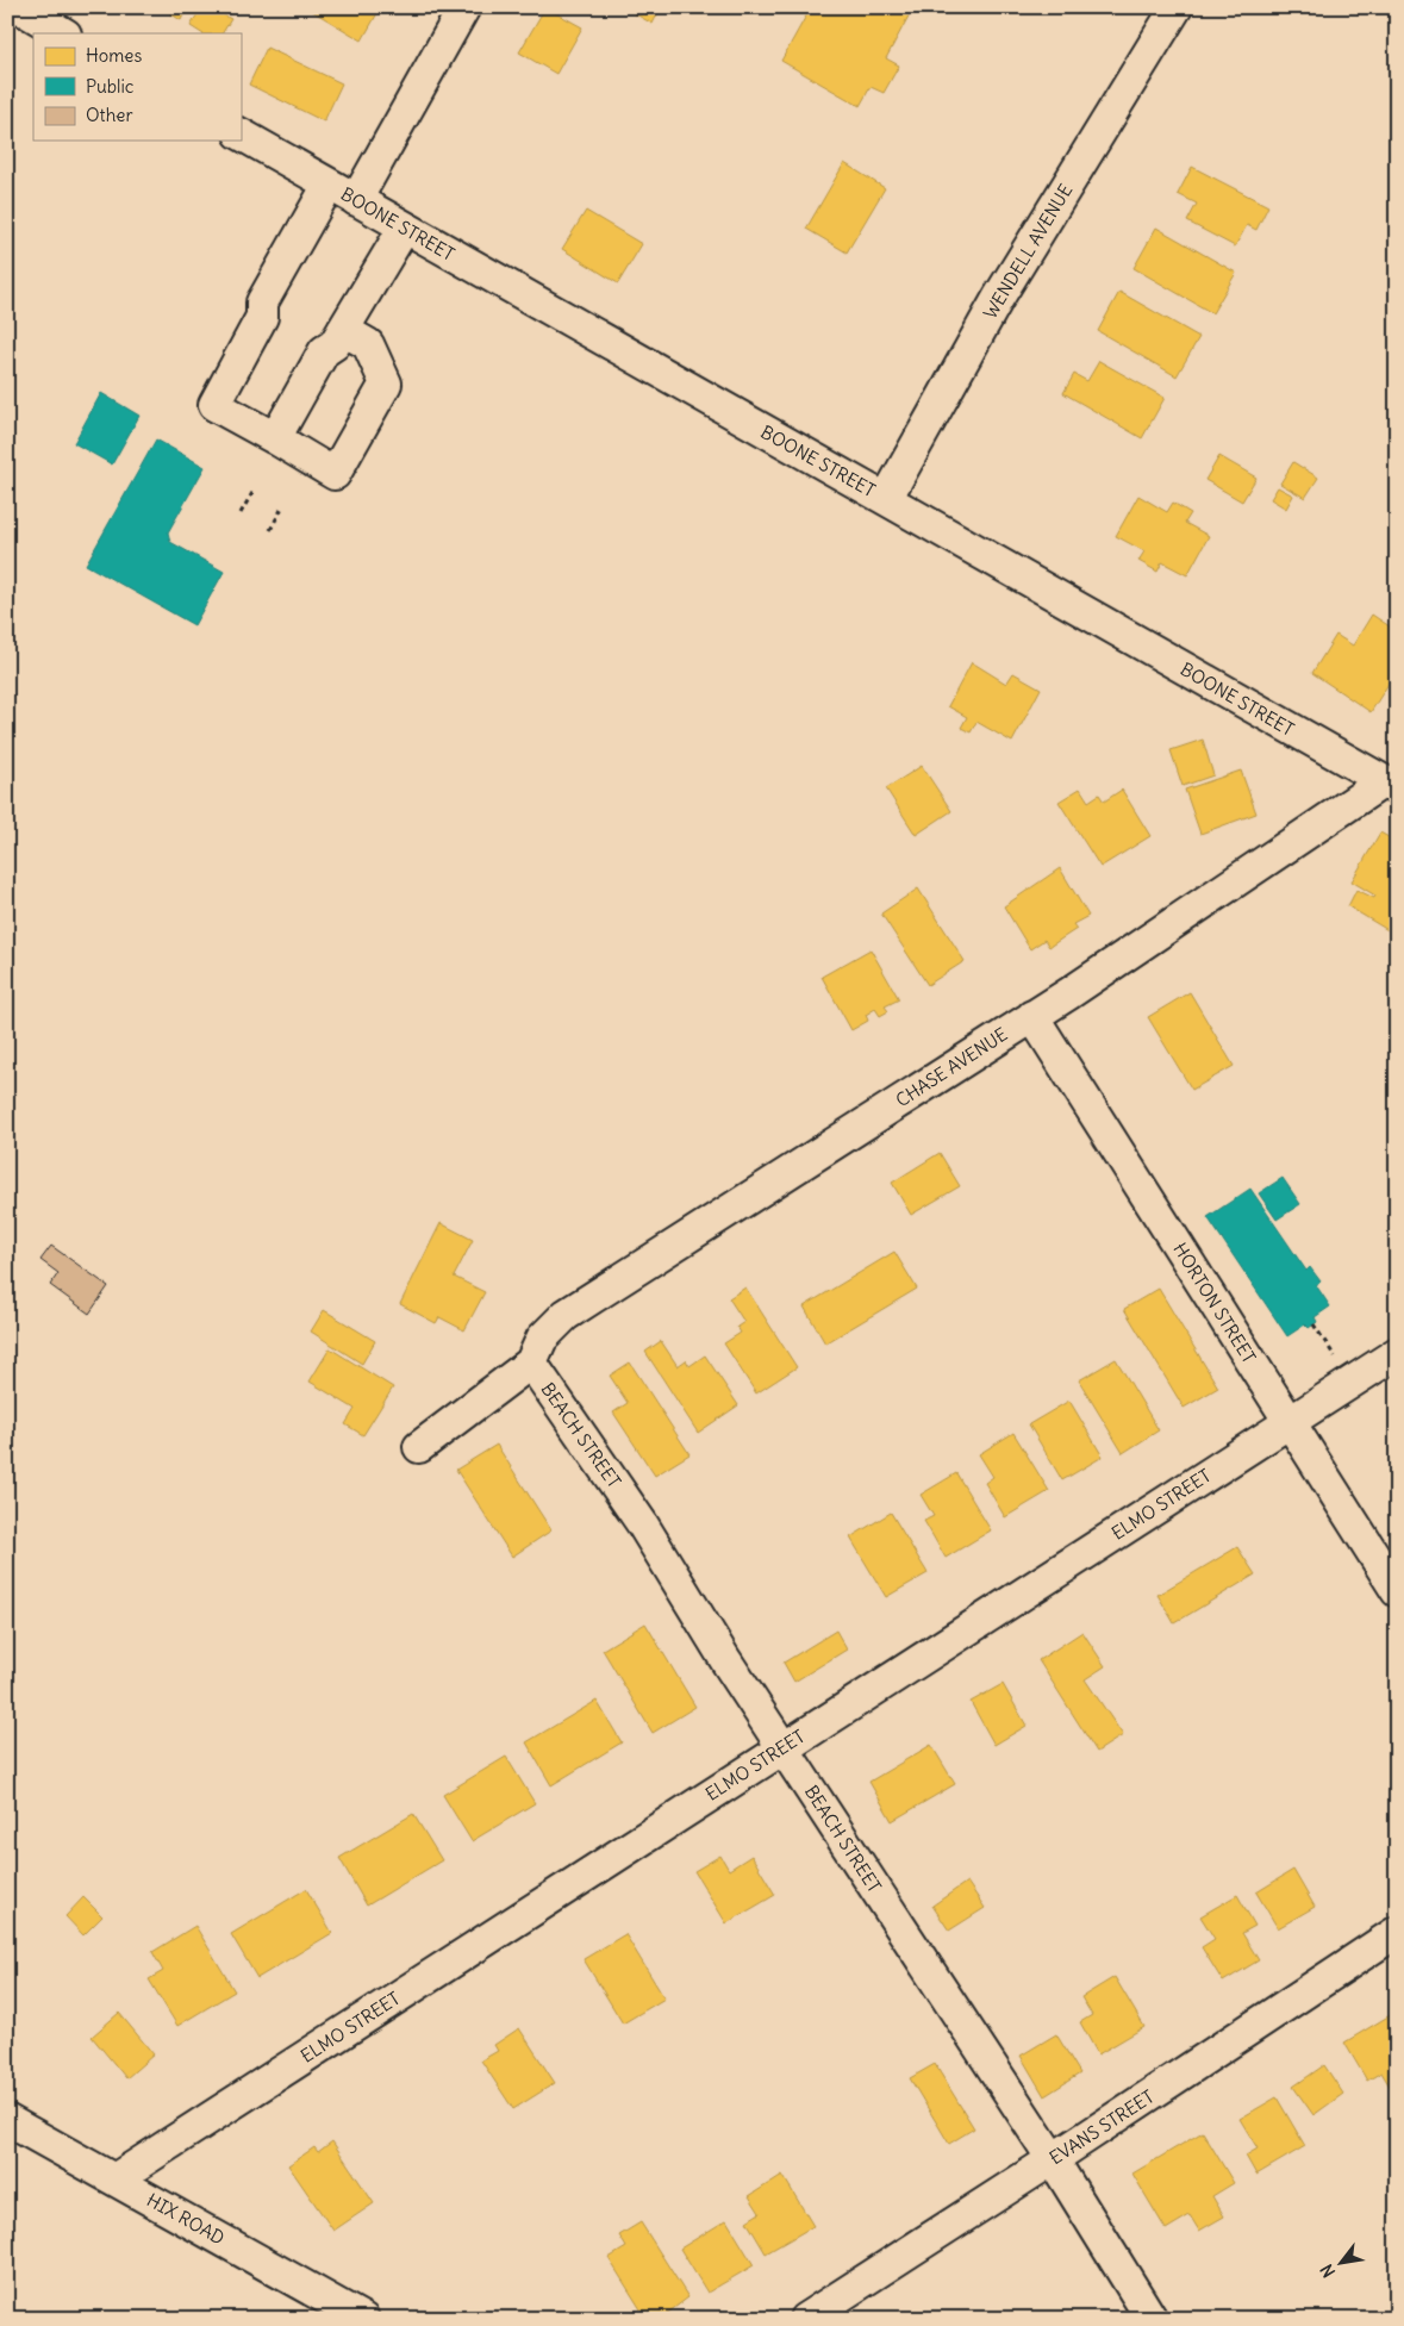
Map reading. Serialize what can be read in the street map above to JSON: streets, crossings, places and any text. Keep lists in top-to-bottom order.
{
  "streets": {
    "street": [
      "BOONE STREET",
      "WENDELL AVENUE",
      "CHASE AVENUE",
      "HORTON STREET",
      "BEACH STREET",
      "ELMO STREET",
      "EVANS STREET",
      "HIX ROAD"
    ]
  },
  "crossings": [
    ["BOONE STREET", "WENDELL AVENUE"],
    ["BOONE STREET", "CHASE AVENUE"],
    ["CHASE AVENUE", "HORTON STREET"],
    ["CHASE AVENUE", "BEACH STREET"],
    ["HORTON STREET", "ELMO STREET"],
    ["BEACH STREET", "ELMO STREET"],
    ["BEACH STREET", "EVANS STREET"],
    ["ELMO STREET", "HIX ROAD"]
  ],
  "legend": ["Homes", "Public", "Other"],
  "north": "bottom left"
}
